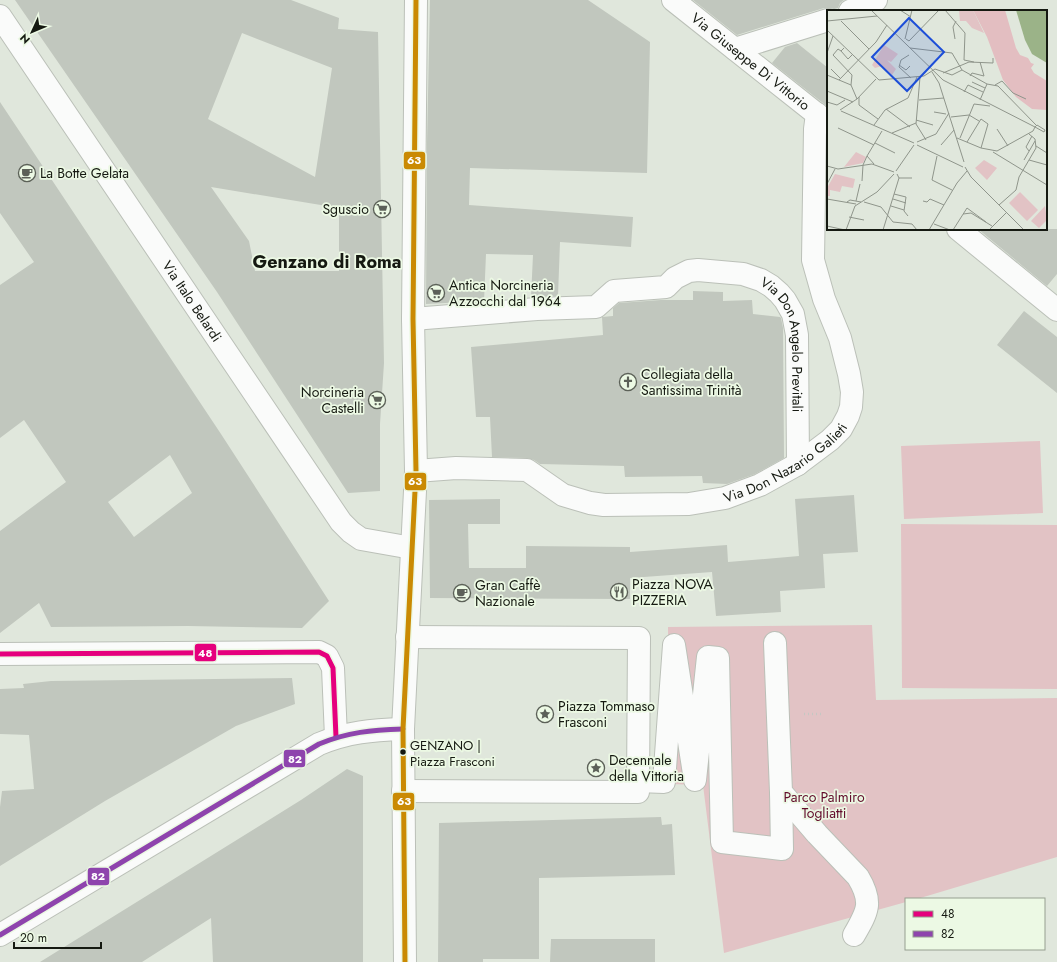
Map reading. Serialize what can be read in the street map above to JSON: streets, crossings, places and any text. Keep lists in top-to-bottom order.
{
  "streets": {
    "street": [
      "Via Giuseppe Di Vittorio",
      "Via Italo Belardi",
      "Via Don Angelo Previtali",
      "Via Don Nazario Galieti"
    ]
  },
  "crossings": [
    ["Via Giuseppe Di Vittorio", "Via Don Nazario Galieti"],
    ["Via Don Angelo Previtali", "Via Don Nazario Galieti"]
  ],
  "districts": ["Genzano di Roma"],
  "parks": ["Parco Palmiro Togliatti"],
  "places": {
    "cafe": ["La Botte Gelata", "Gran Caffè Nazionale"],
    "supermarket": ["Sguscio", "Antica Norcineria Azzocchi dal 1964", "Norcineria Castelli"],
    "church": ["Collegiata della Santissima Trinità"],
    "restaurant": ["Piazza NOVA PIZZERIA"],
    "place": ["Piazza Tommaso Frasconi", "Decennale della Vittoria"],
    "other": ["GENZANO | Piazza Frasconi"]
  },
  "lines": ["transit line 63", "transit line 48", "transit line 82"],
  "legend": ["48", "82"],
  "scale_bar": "20 m",
  "north": "bottom left"
}
